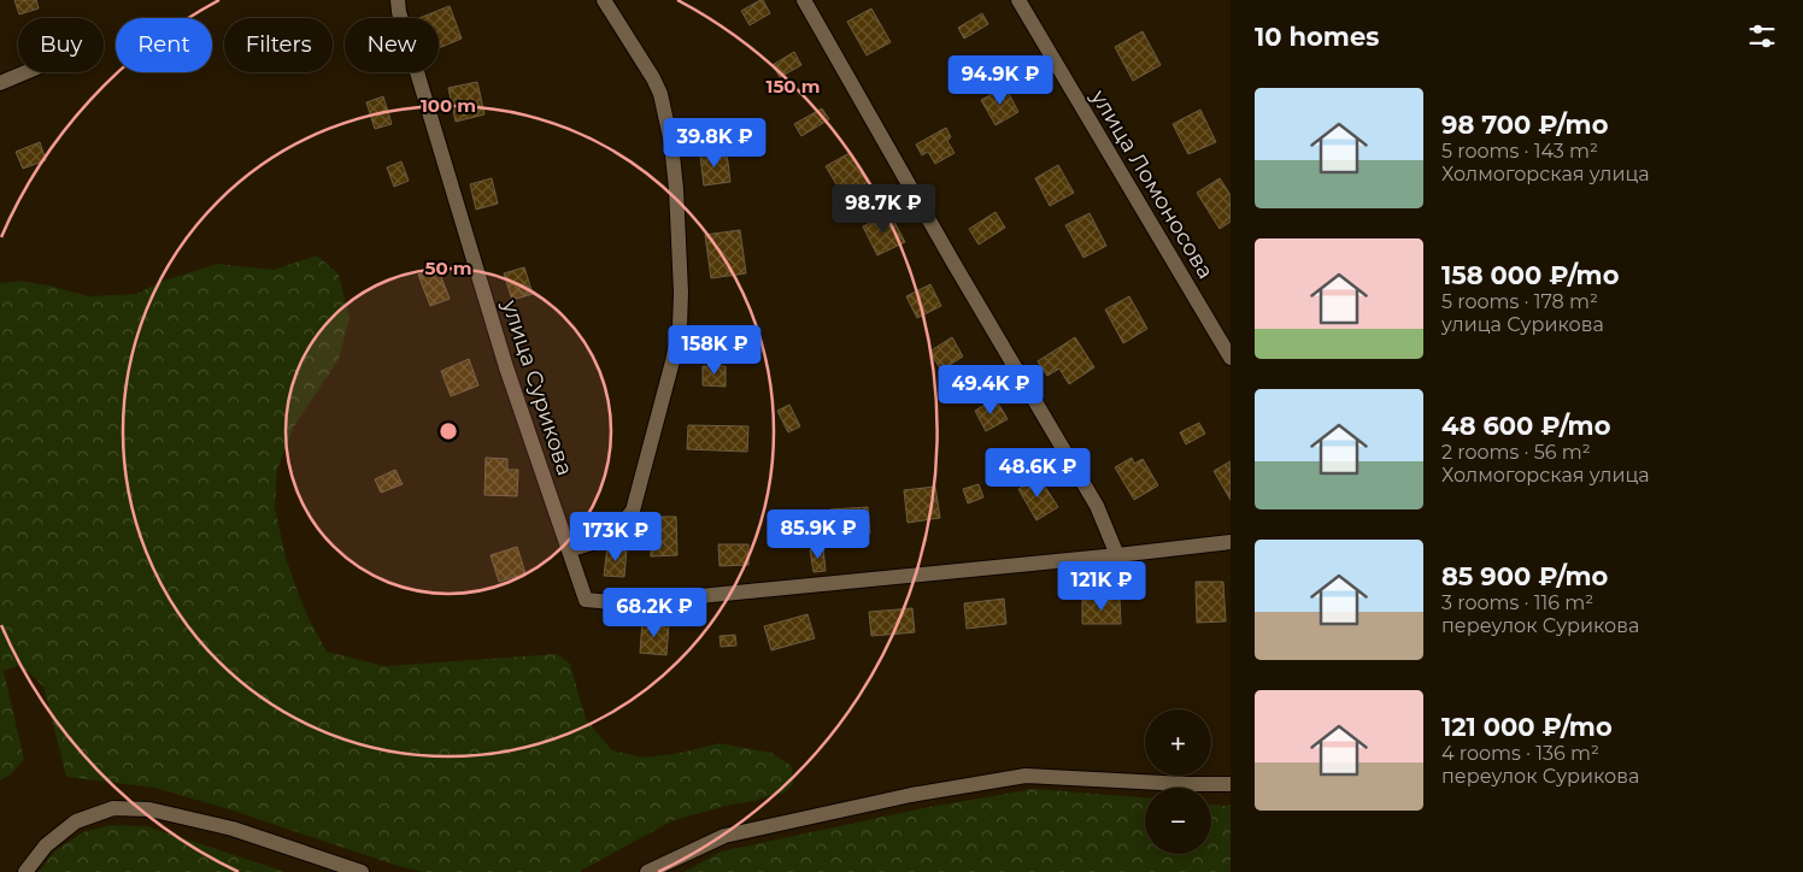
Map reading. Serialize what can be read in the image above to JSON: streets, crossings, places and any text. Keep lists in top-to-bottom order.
{
  "streets": {
    "street": ["улица Ломоносова", "улица Сурикова"]
  },
  "page": {
    "heading": "10 homes",
    "chip": [
      "Buy",
      "Rent",
      "Filters",
      "New"
    ],
    "price": [
      "94.9K ₽",
      "39.8K ₽",
      "98.7K ₽",
      "158K ₽",
      "49.4K ₽",
      "48.6K ₽",
      "85.9K ₽",
      "173K ₽",
      "121K ₽",
      "68.2K ₽"
    ],
    "list": [
      {
        "name": "98 700 ₽/mo",
        "note": "5 rooms · 143 m² · Холмогорская улица"
      },
      {
        "name": "158 000 ₽/mo",
        "note": "5 rooms · 178 m² · улица Сурикова"
      },
      {
        "name": "48 600 ₽/mo",
        "note": "2 rooms · 56 m² · Холмогорская улица"
      },
      {
        "name": "85 900 ₽/mo",
        "note": "3 rooms · 116 m² · переулок Сурикова"
      },
      {
        "name": "121 000 ₽/mo",
        "note": "4 rooms · 136 m² · переулок Сурикова"
      }
    ],
    "map_buttons": ["+", "−"]
  },
  "rings": ["150 m", "100 m", "50 m"]
}
